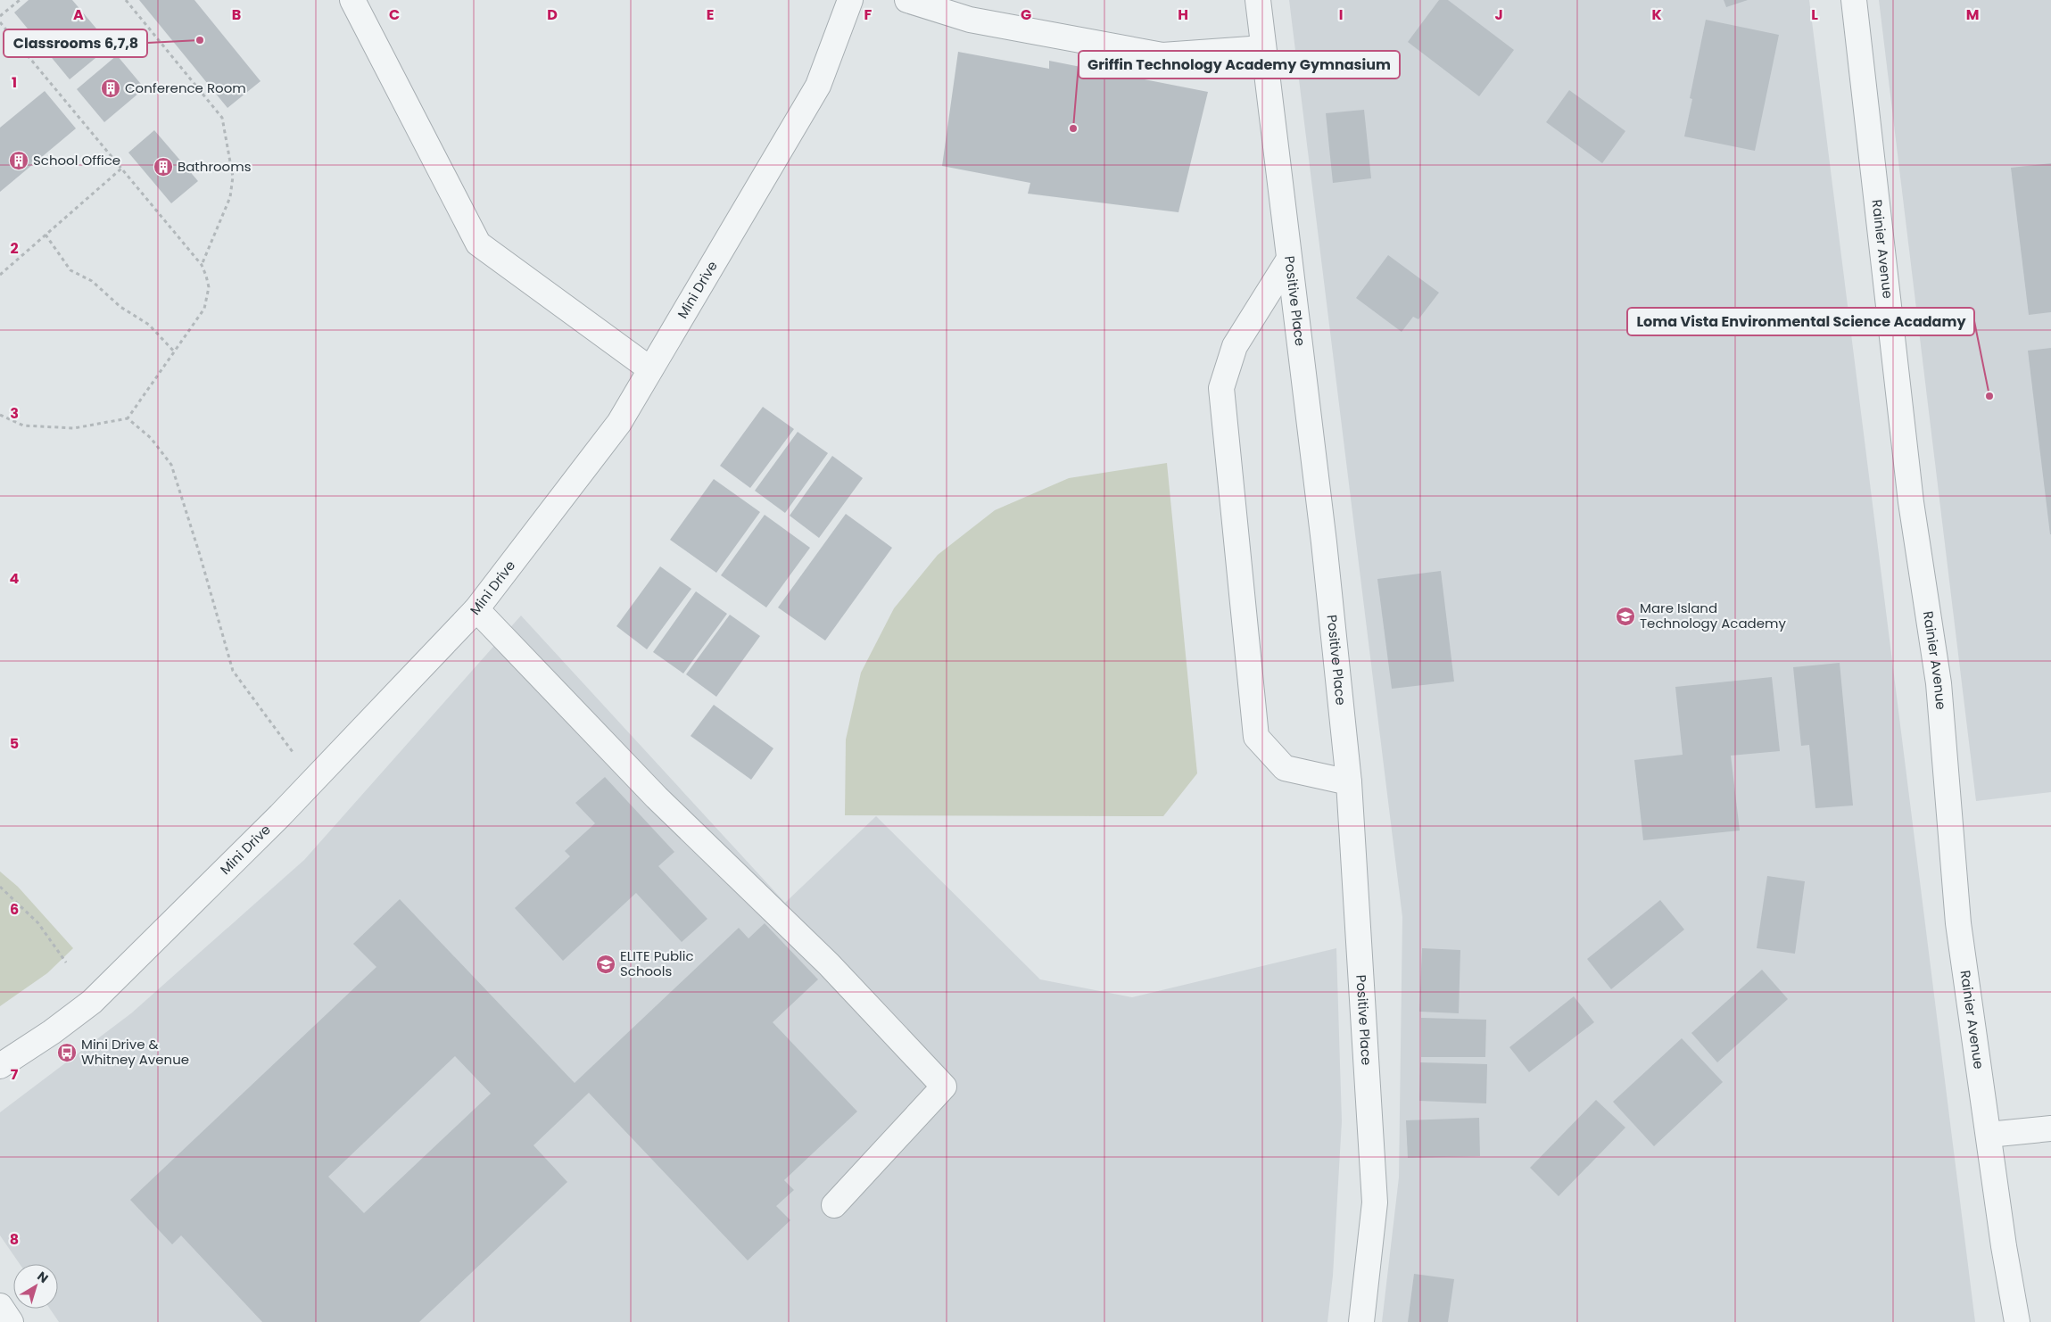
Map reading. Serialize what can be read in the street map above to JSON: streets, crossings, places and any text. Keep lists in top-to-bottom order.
{
  "streets": {
    "street": ["Rainier Avenue", "Mini Drive", "Positive Place"]
  },
  "places": {
    "other": ["Classrooms 6,7,8", "Griffin Technology Academy Gymnasium", "Loma Vista Environmental Science Acadamy"],
    "building": ["Conference Room", "School Office", "Bathrooms"],
    "school or university": ["Mare Island Technology Academy", "ELITE Public Schools"],
    "bus stop": ["Mini Drive & Whitney Avenue"]
  },
  "north": "top right",
  "grid": {
    "columns": [
      "A",
      "B",
      "C",
      "D",
      "E",
      "F",
      "G",
      "H",
      "I",
      "J",
      "K",
      "L",
      "M"
    ],
    "rows": [
      "1",
      "2",
      "3",
      "4",
      "5",
      "6",
      "7",
      "8"
    ]
  }
}
